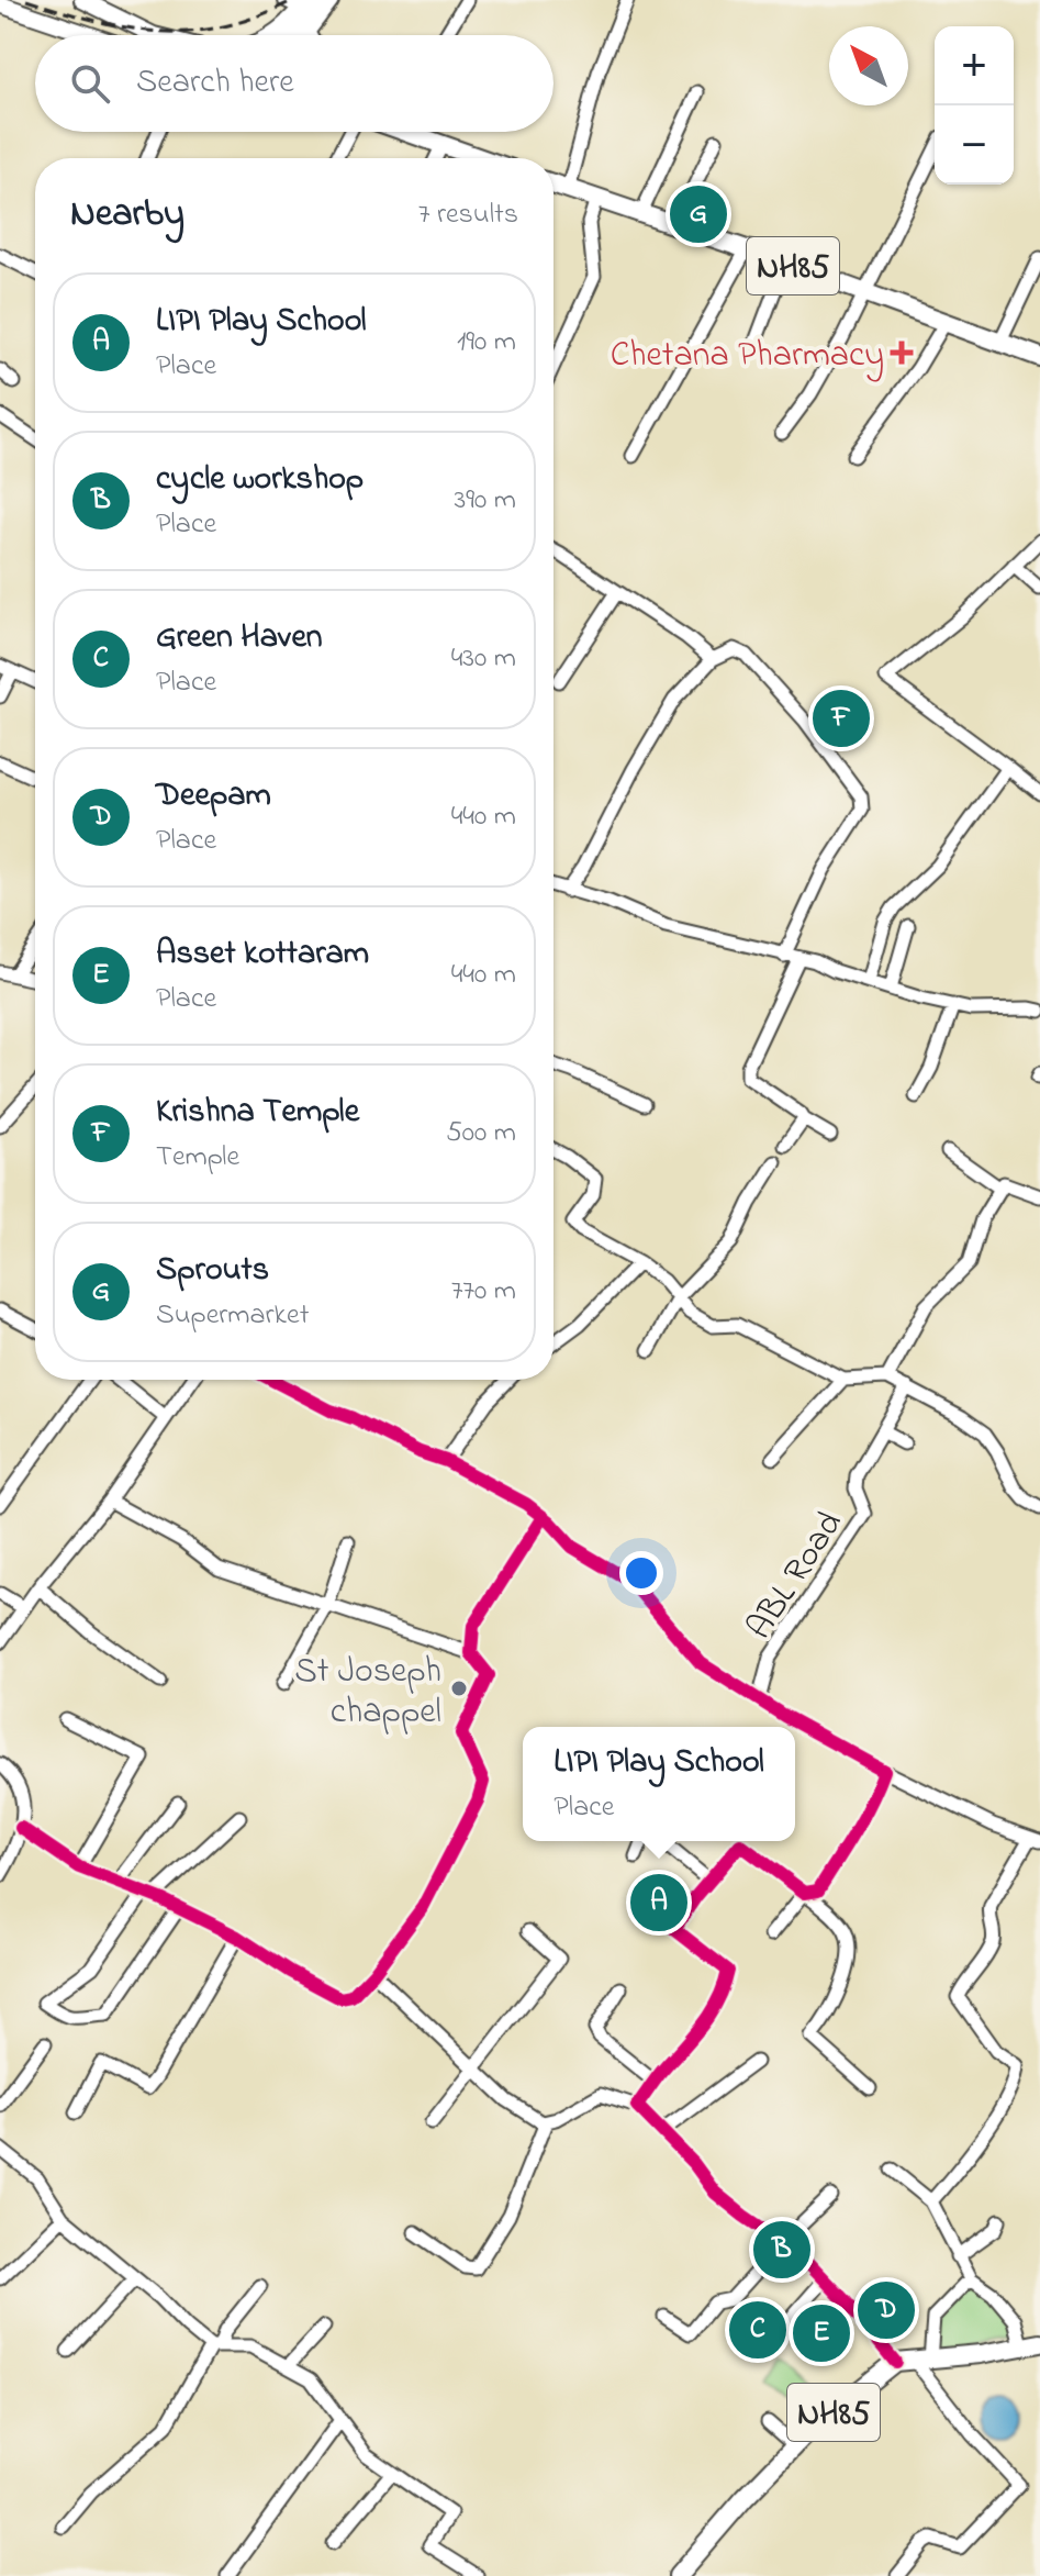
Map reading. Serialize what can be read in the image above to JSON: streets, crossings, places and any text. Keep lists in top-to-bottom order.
{
  "streets": {
    "highway": ["NH85"],
    "street": ["ABL Road"]
  },
  "places": {
    "health": ["Chetana Pharmacy"],
    "other": ["St Joseph chappel"]
  },
  "north": "top left",
  "page": {
    "map_buttons": ["+", "−"],
    "search": "Search here",
    "heading": ["Nearby", "7 results"],
    "pins": [
      "G",
      "F",
      "A",
      "B",
      "D",
      "C",
      "E"
    ],
    "list": [
      {
        "mark": "A",
        "name": "LIPI Play School",
        "note": "Place",
        "value": "190 m"
      },
      {
        "mark": "B",
        "name": "cycle workshop",
        "note": "Place",
        "value": "390 m"
      },
      {
        "mark": "C",
        "name": "Green Haven",
        "note": "Place",
        "value": "430 m"
      },
      {
        "mark": "D",
        "name": "Deepam",
        "note": "Place",
        "value": "440 m"
      },
      {
        "mark": "E",
        "name": "Asset kottaram",
        "note": "Place",
        "value": "440 m"
      },
      {
        "mark": "F",
        "name": "Krishna Temple",
        "note": "Temple",
        "value": "500 m"
      },
      {
        "mark": "G",
        "name": "Sprouts",
        "note": "Supermarket",
        "value": "770 m"
      }
    ],
    "popup": ["LIPI Play School", "Place"]
  }
}
